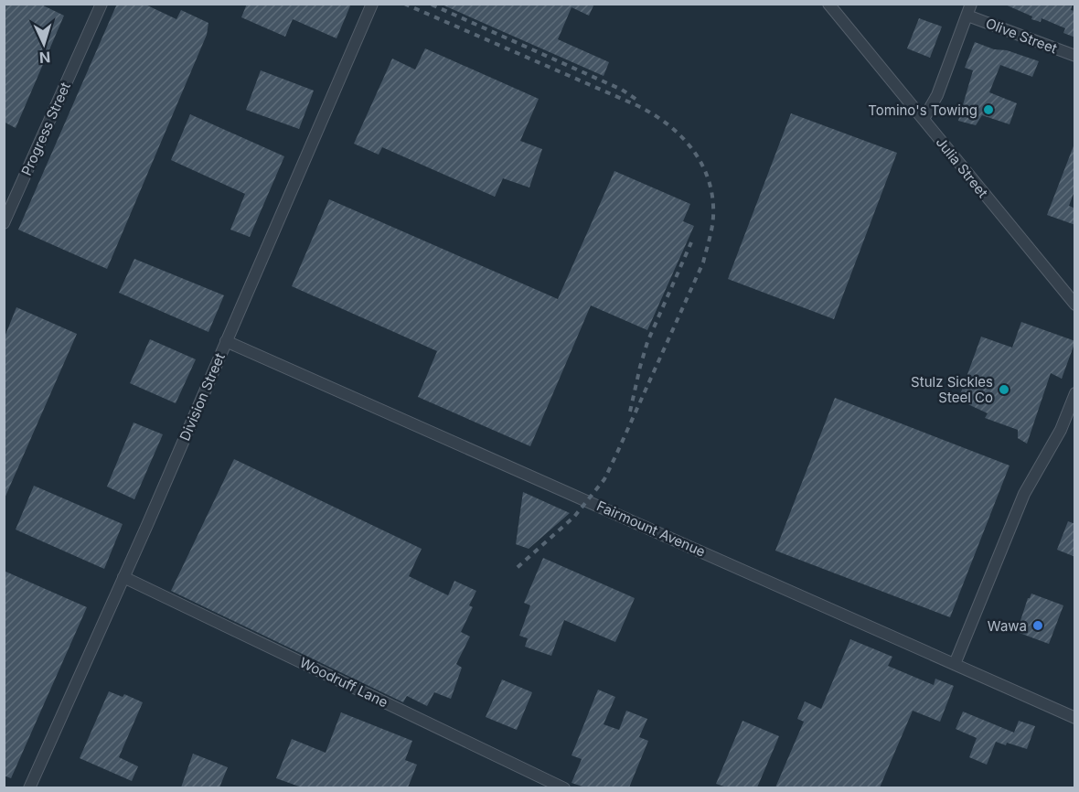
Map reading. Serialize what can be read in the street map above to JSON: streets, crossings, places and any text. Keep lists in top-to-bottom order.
{
  "streets": {
    "street": [
      "Olive Street",
      "Progress Street",
      "Julia Street",
      "Division Street",
      "Fairmount Avenue",
      "Woodruff Lane"
    ]
  },
  "crossings": [
    ["Division Street", "Fairmount Avenue"],
    ["Division Street", "Woodruff Lane"]
  ],
  "places": ["Tomino's Towing", "Stulz Sickles Steel Co", "Wawa"],
  "north": "bottom"
}
